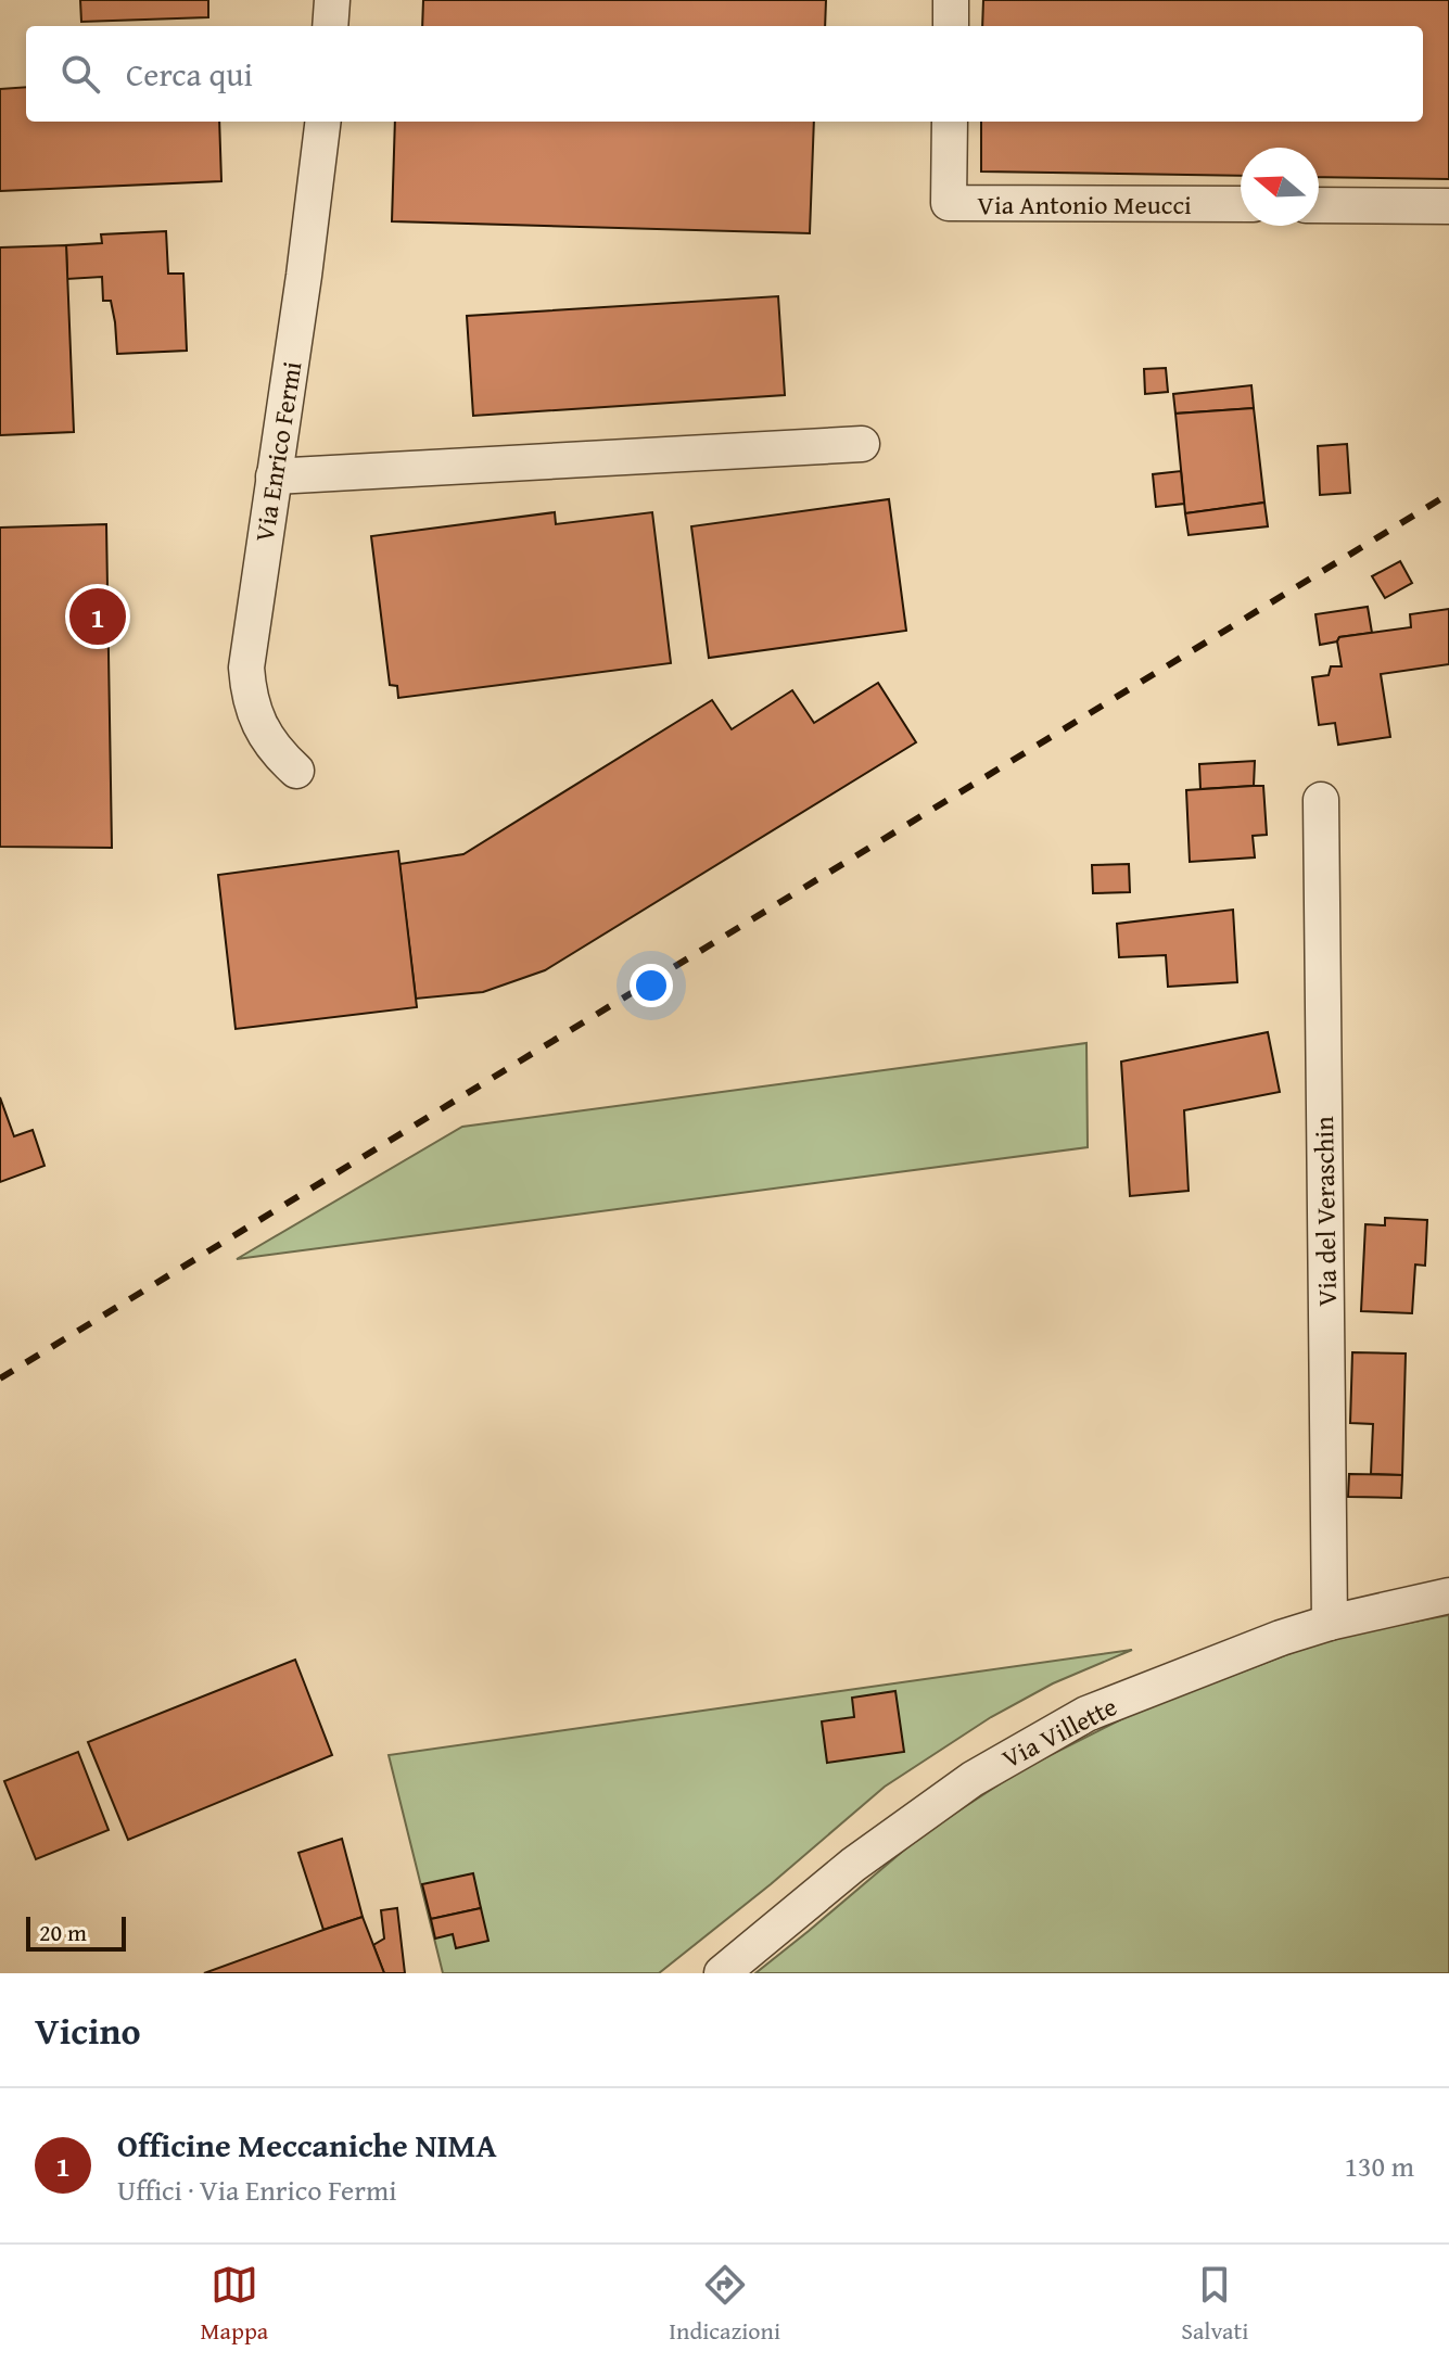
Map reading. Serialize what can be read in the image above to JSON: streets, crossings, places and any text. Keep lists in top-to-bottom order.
{
  "streets": {
    "street": [
      "Via Antonio Meucci",
      "Via Enrico Fermi",
      "Via del Veraschin",
      "Via Villette"
    ]
  },
  "crossings": [
    ["Via del Veraschin", "Via Villette"]
  ],
  "scale_bar": "20 m",
  "north": "left",
  "page": {
    "search": "Cerca qui",
    "pins": "1",
    "scale": "20 m",
    "heading": "Vicino",
    "list": [
      {
        "mark": "1",
        "name": "Officine Meccaniche NIMA",
        "note": "Uffici · Via Enrico Fermi",
        "value": "130 m"
      }
    ],
    "nav": ["Mappa", "Indicazioni", "Salvati"]
  }
}
